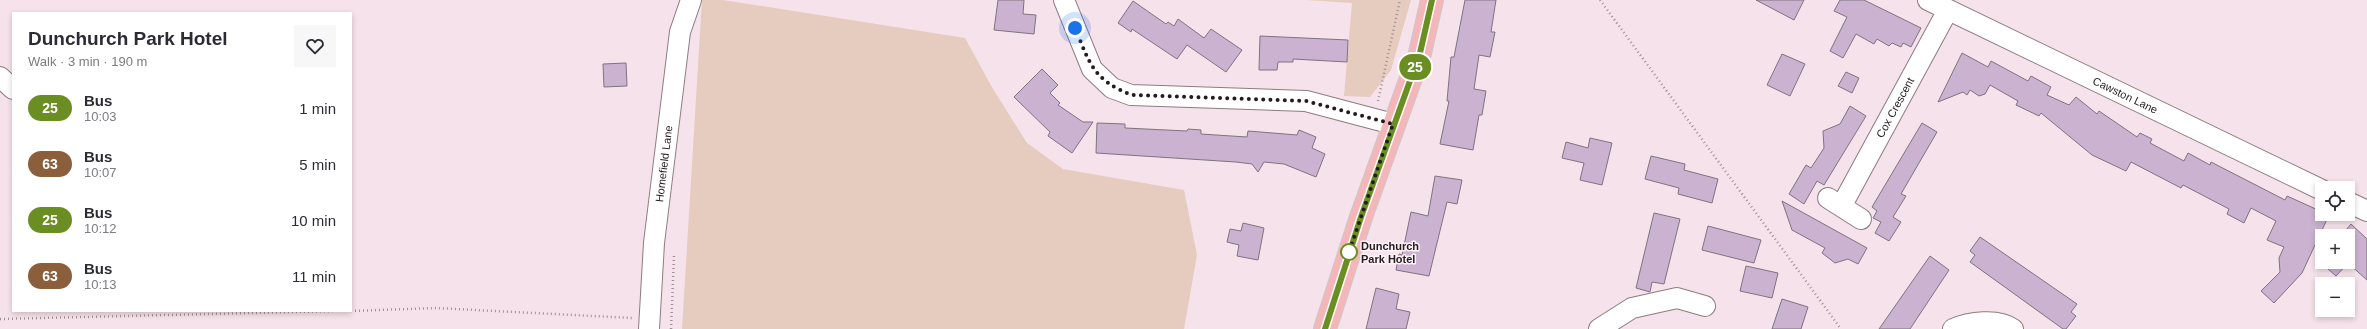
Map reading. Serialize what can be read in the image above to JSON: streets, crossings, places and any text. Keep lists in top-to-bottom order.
{
  "streets": {
    "street": ["Cawston Lane", "Cox Crescent", "Homefield Lane"]
  },
  "crossings": [
    ["Cawston Lane", "Cox Crescent"]
  ],
  "places": ["Dunchurch Park Hotel"],
  "lines": ["bus line 25"],
  "page": {
    "on_map": "25",
    "heading": ["Dunchurch Park Hotel", "Walk · 3 min · 190 m"],
    "list": [
      {
        "mark": "25",
        "name": "Bus",
        "note": "10:03",
        "value": "1 min"
      },
      {
        "mark": "63",
        "name": "Bus",
        "note": "10:07",
        "value": "5 min"
      },
      {
        "mark": "25",
        "name": "Bus",
        "note": "10:12",
        "value": "10 min"
      },
      {
        "mark": "63",
        "name": "Bus",
        "note": "10:13",
        "value": "11 min"
      }
    ],
    "map_buttons": ["+", "−"]
  }
}
